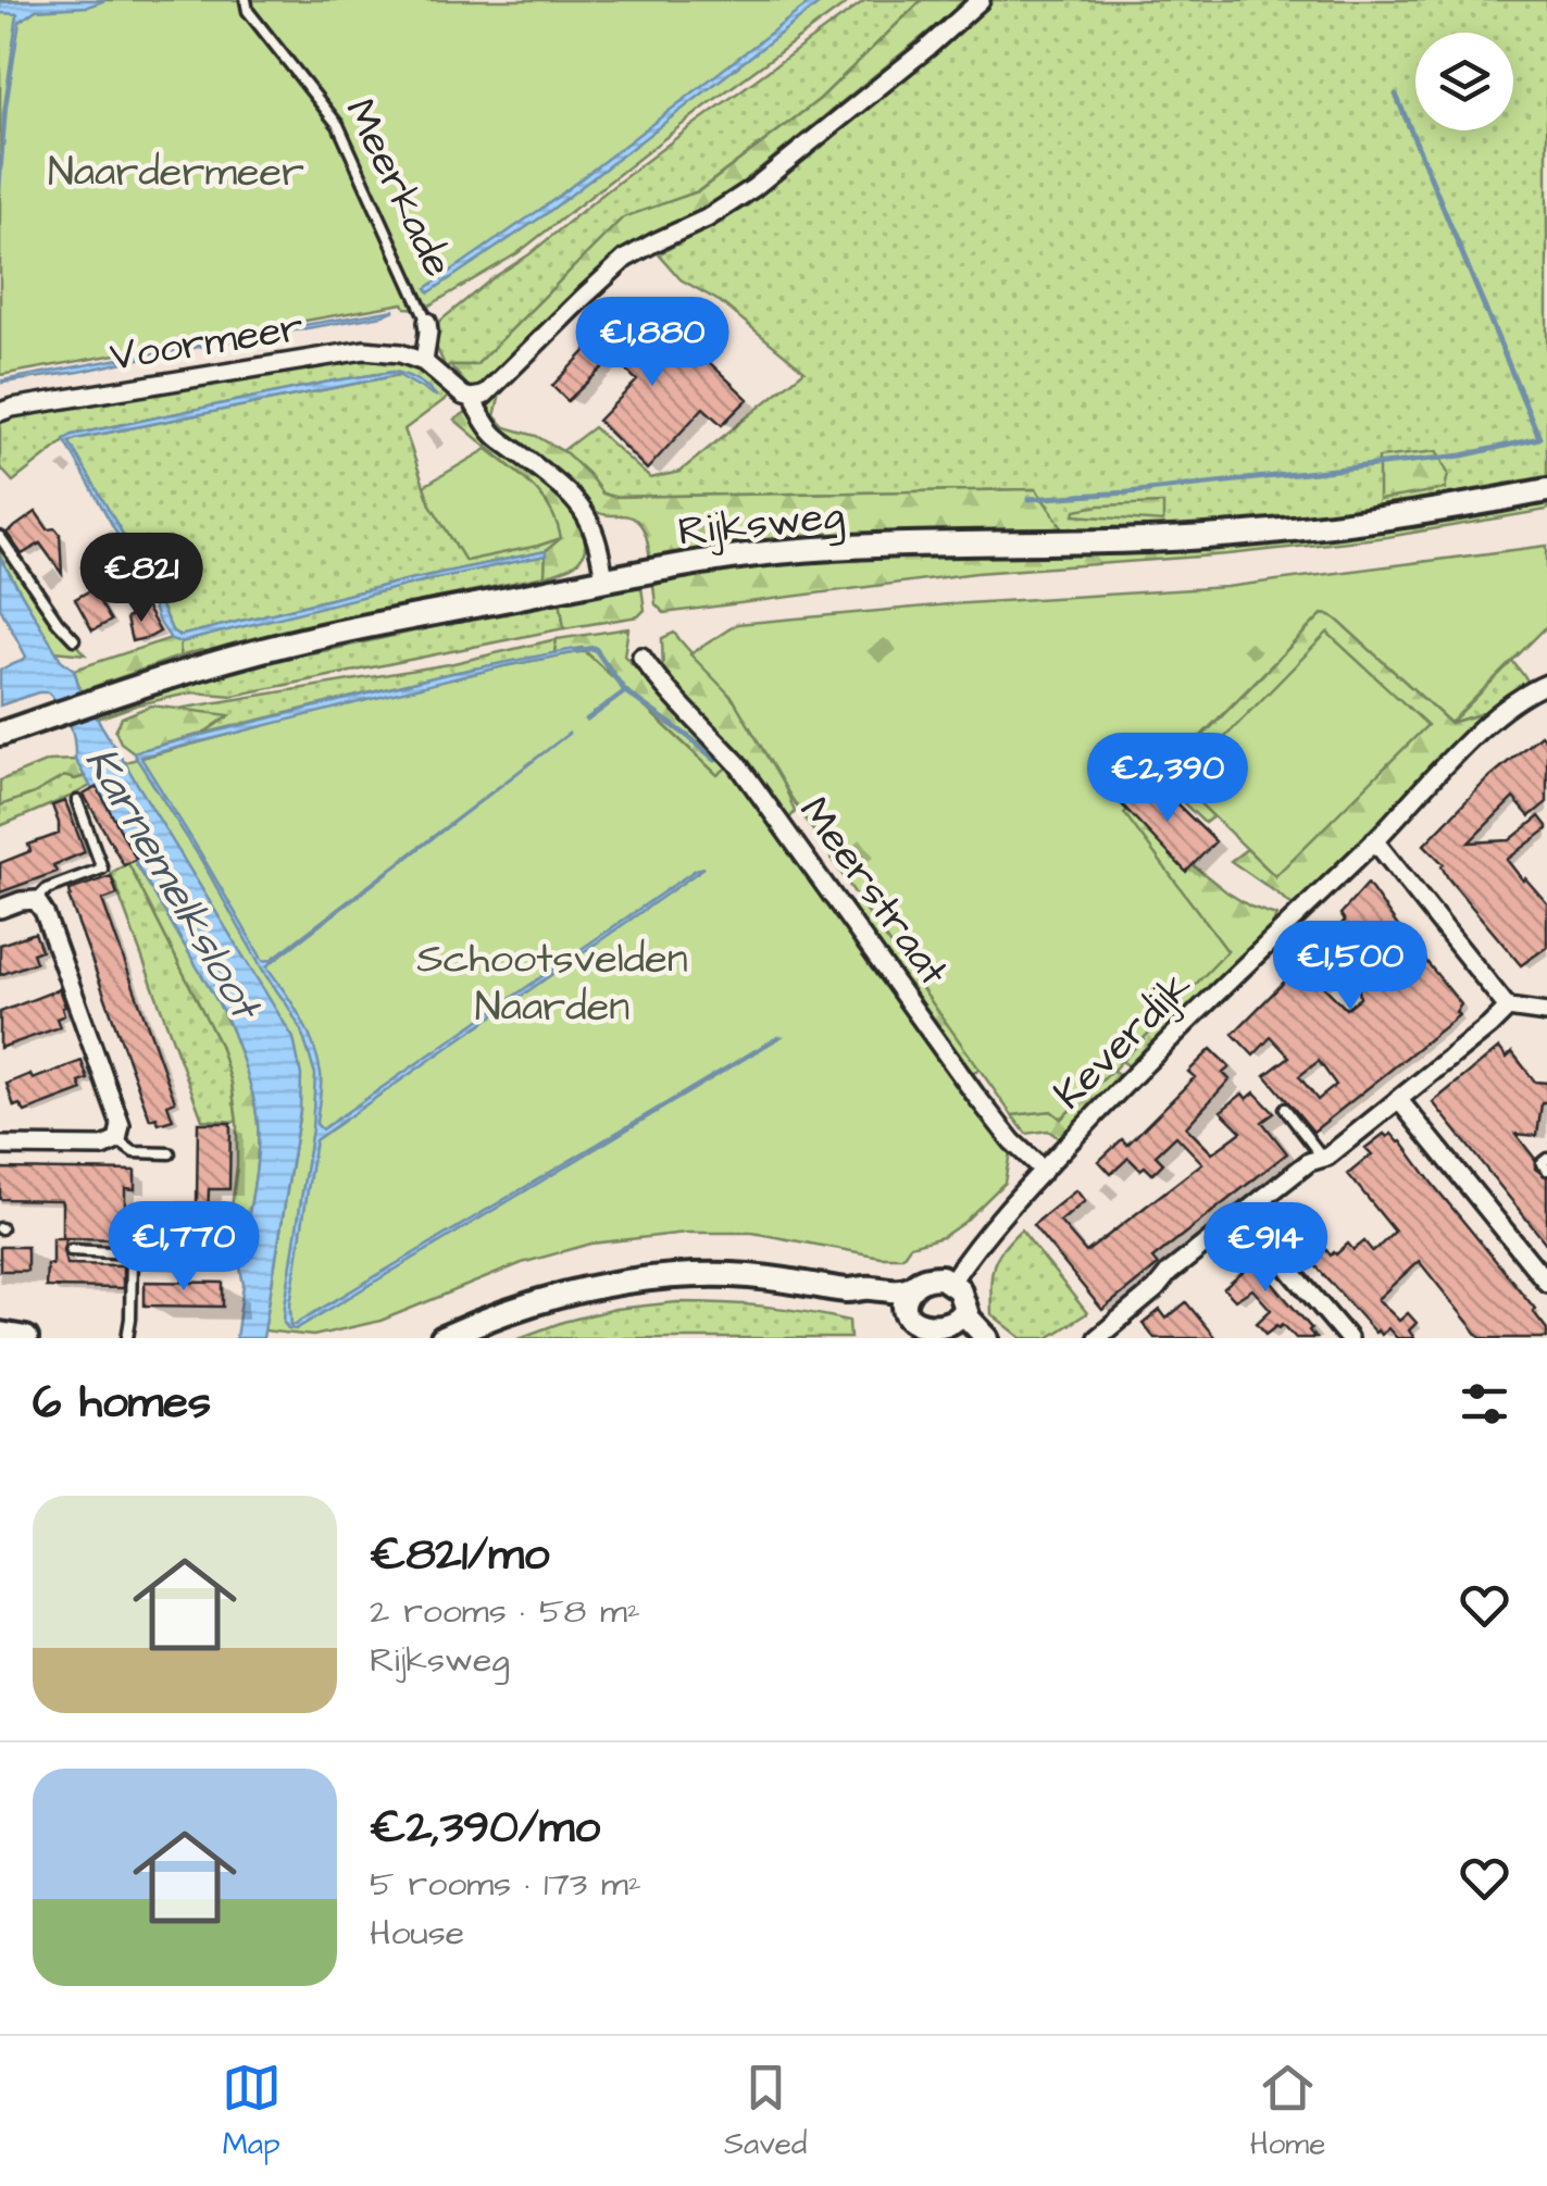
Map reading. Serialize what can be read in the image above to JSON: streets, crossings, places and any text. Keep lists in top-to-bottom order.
{
  "streets": {
    "main road": ["Rijksweg"],
    "street": [
      "Meerkade",
      "Voormeer",
      "Meerstraat",
      "Keverdijk"
    ]
  },
  "crossings": [
    ["Meerkade", "Voormeer"],
    ["Meerstraat", "Keverdijk"]
  ],
  "water": ["Karnemelksloot"],
  "parks": ["Naardermeer", "Schootsvelden Naarden"],
  "page": {
    "price": [
      "€1,880",
      "€821",
      "€2,390",
      "€1,500",
      "€1,770",
      "€914"
    ],
    "heading": "6 homes",
    "list": [
      {
        "name": "€821/mo",
        "note": "2 rooms · 58 m² · Rijksweg"
      },
      {
        "name": "€2,390/mo",
        "note": "5 rooms · 173 m² · House"
      }
    ],
    "tabs": ["Map", "Saved", "Home"]
  }
}
